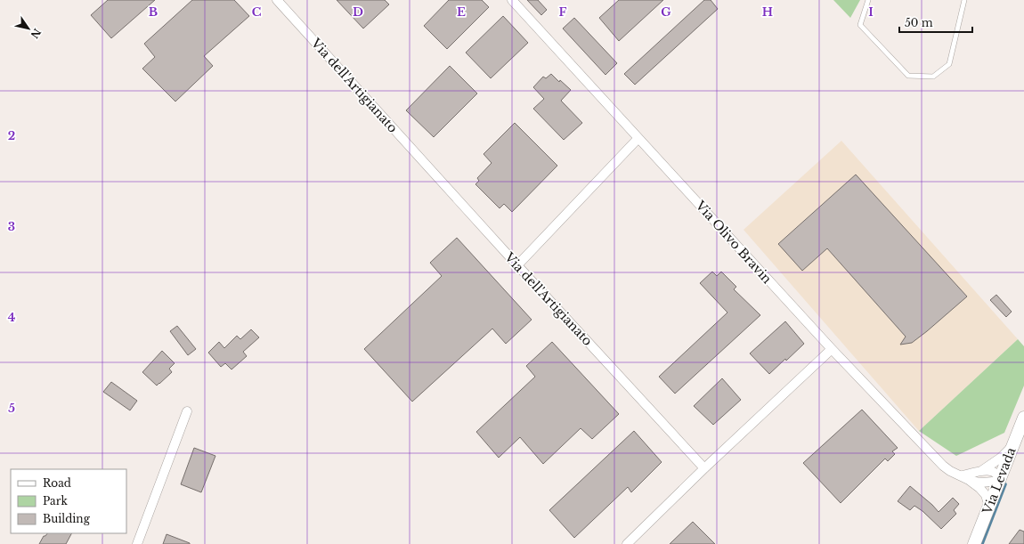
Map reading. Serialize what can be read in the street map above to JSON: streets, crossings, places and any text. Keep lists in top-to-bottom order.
{
  "streets": {
    "main road": ["Via Levada"],
    "street": ["Via dell'Artigianato", "Via Olivo Bravin"]
  },
  "legend": ["Road", "Park", "Building"],
  "scale_bar": "50 m",
  "north": "bottom right",
  "grid": {
    "columns": [
      "B",
      "C",
      "D",
      "E",
      "F",
      "G",
      "H",
      "I"
    ],
    "rows": [
      "2",
      "3",
      "4",
      "5"
    ]
  }
}
